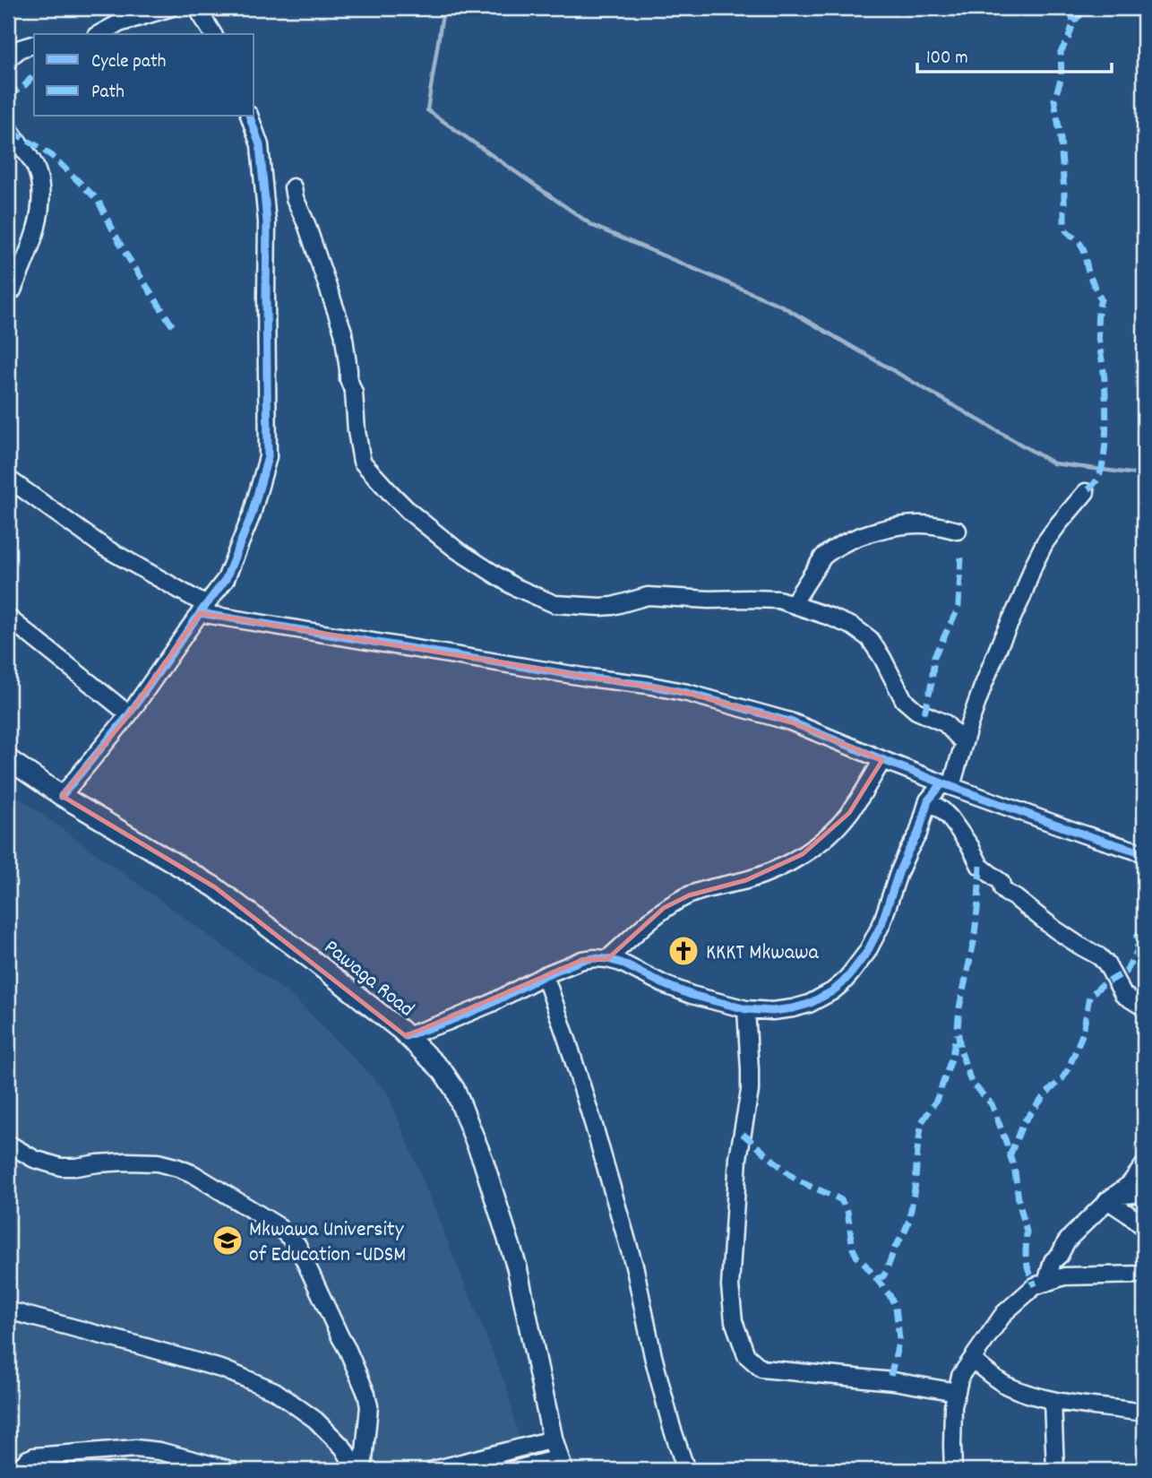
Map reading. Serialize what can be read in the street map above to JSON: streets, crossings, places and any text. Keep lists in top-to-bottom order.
{
  "streets": {
    "main road": ["Pawaga Road"]
  },
  "places": {
    "church": ["KKKT Mkwawa"],
    "school or university": ["Mkwawa University of Education -UDSM"]
  },
  "legend": ["Cycle path", "Path"],
  "scale_bar": "100 m"
}
